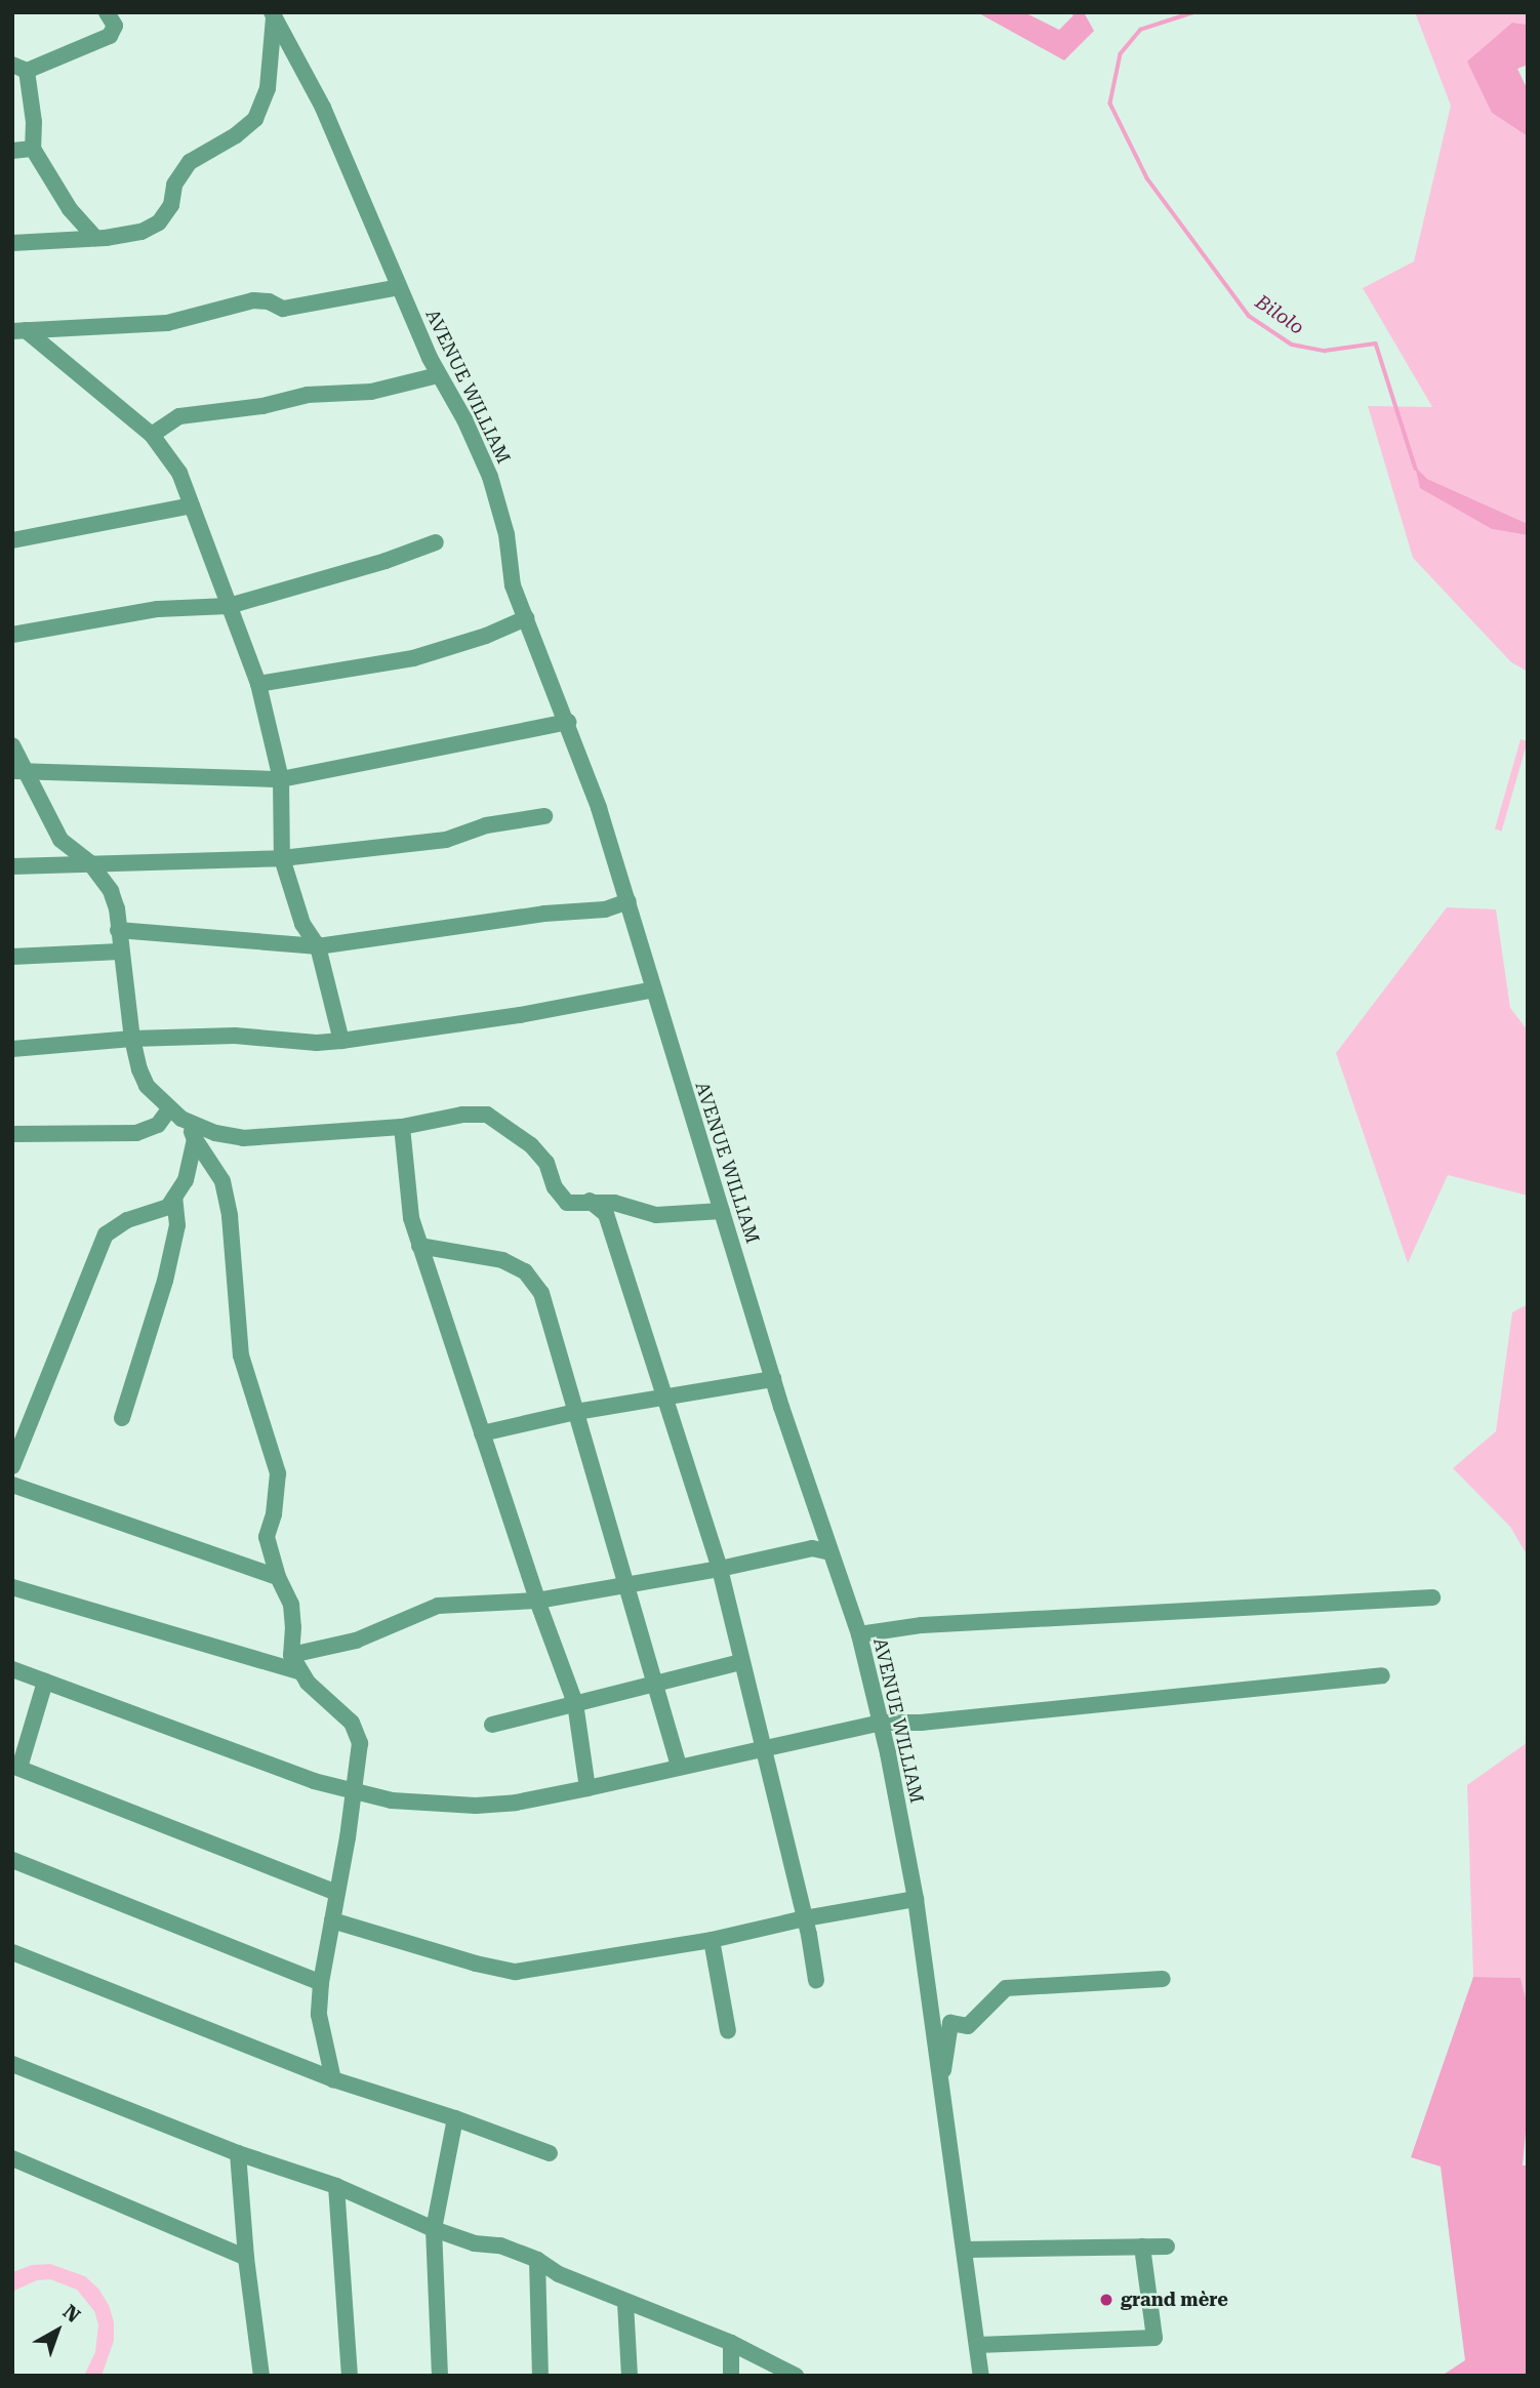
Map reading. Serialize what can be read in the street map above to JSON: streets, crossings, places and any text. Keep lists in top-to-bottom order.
{
  "streets": {
    "street": ["AVENUE WILLIAM"]
  },
  "water": ["Bilolo"],
  "places": ["grand mère"],
  "north": "top right"
}
